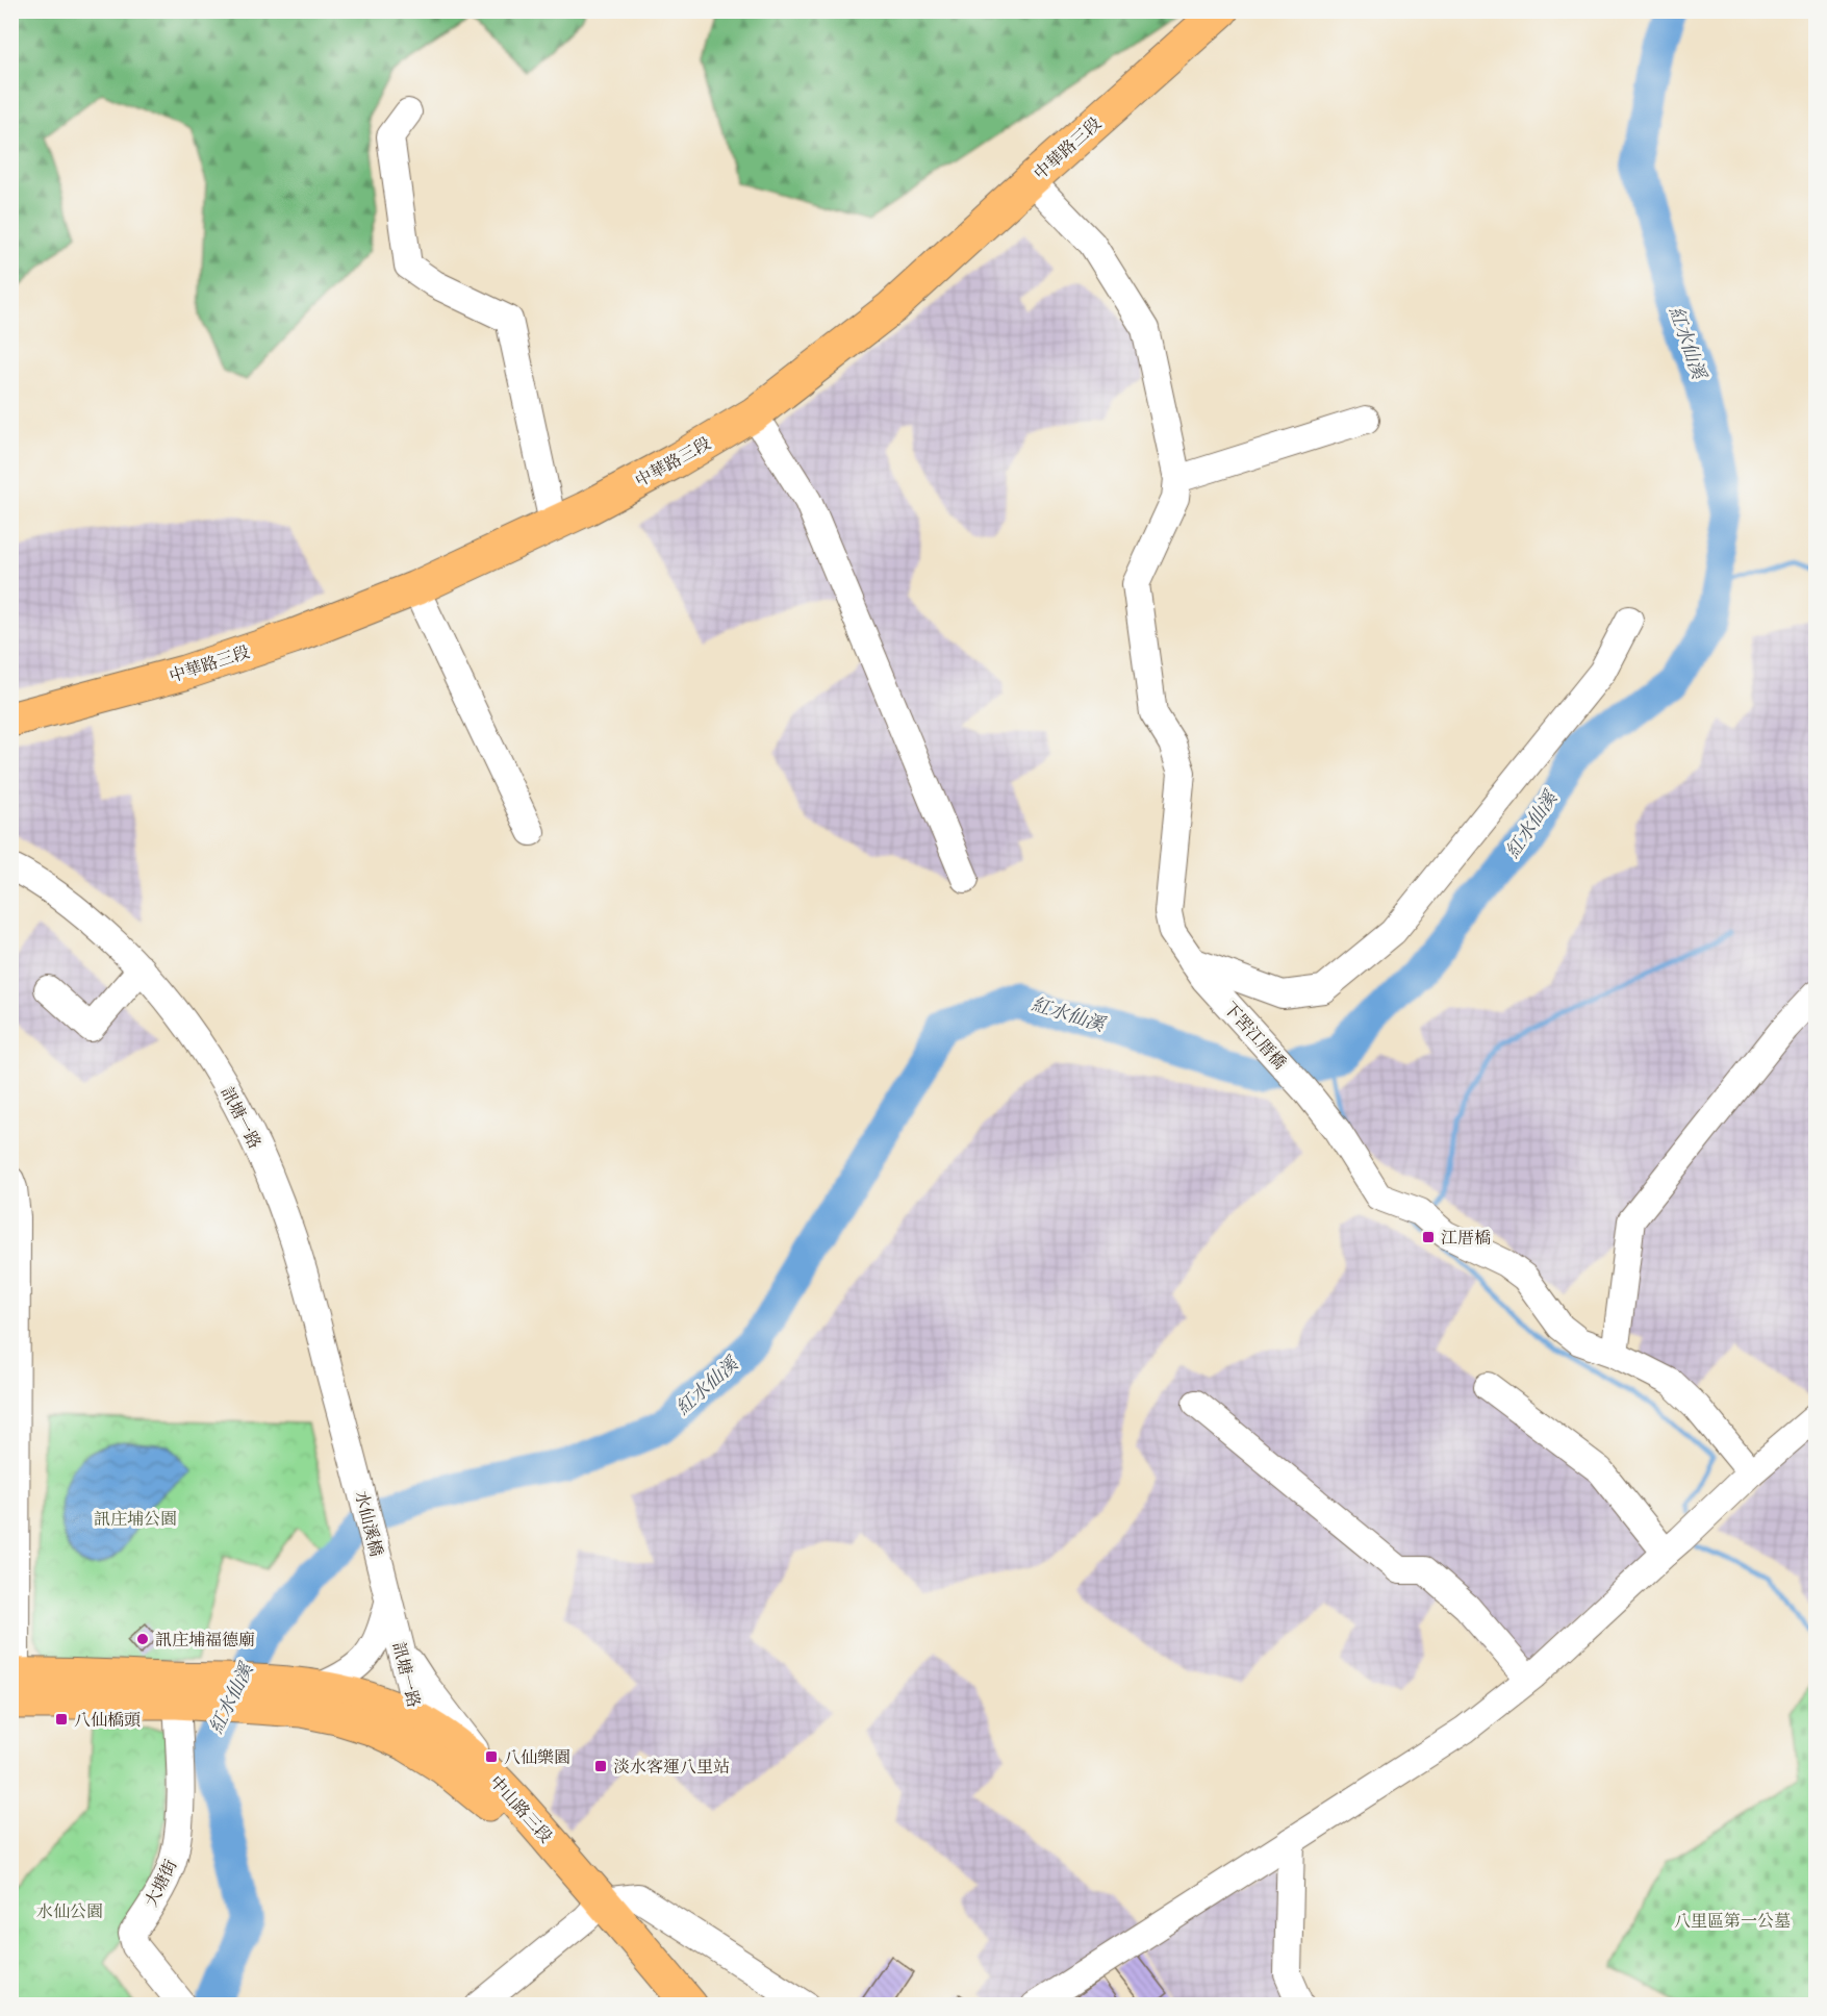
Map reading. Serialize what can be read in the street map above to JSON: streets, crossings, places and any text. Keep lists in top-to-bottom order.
{
  "streets": {
    "main road": ["中華路三段", "中山路三段"],
    "street": [
      "下罟江厝橋",
      "訊塘一路",
      "水仙溪橋",
      "大塘街"
    ]
  },
  "crossings": [
    ["訊塘一路", "水仙溪橋"],
    ["訊塘一路", "中山路三段"],
    ["中山路三段", "大塘街"]
  ],
  "water": ["紅水仙溪"],
  "parks": ["訊庄埔公園", "水仙公園", "八里區第一公墓"],
  "places": {
    "transit": [
      "江厝橋",
      "八仙橋頭",
      "八仙樂園",
      "淡水客運八里站"
    ],
    "other": ["訊庄埔福德廟"]
  }
}
